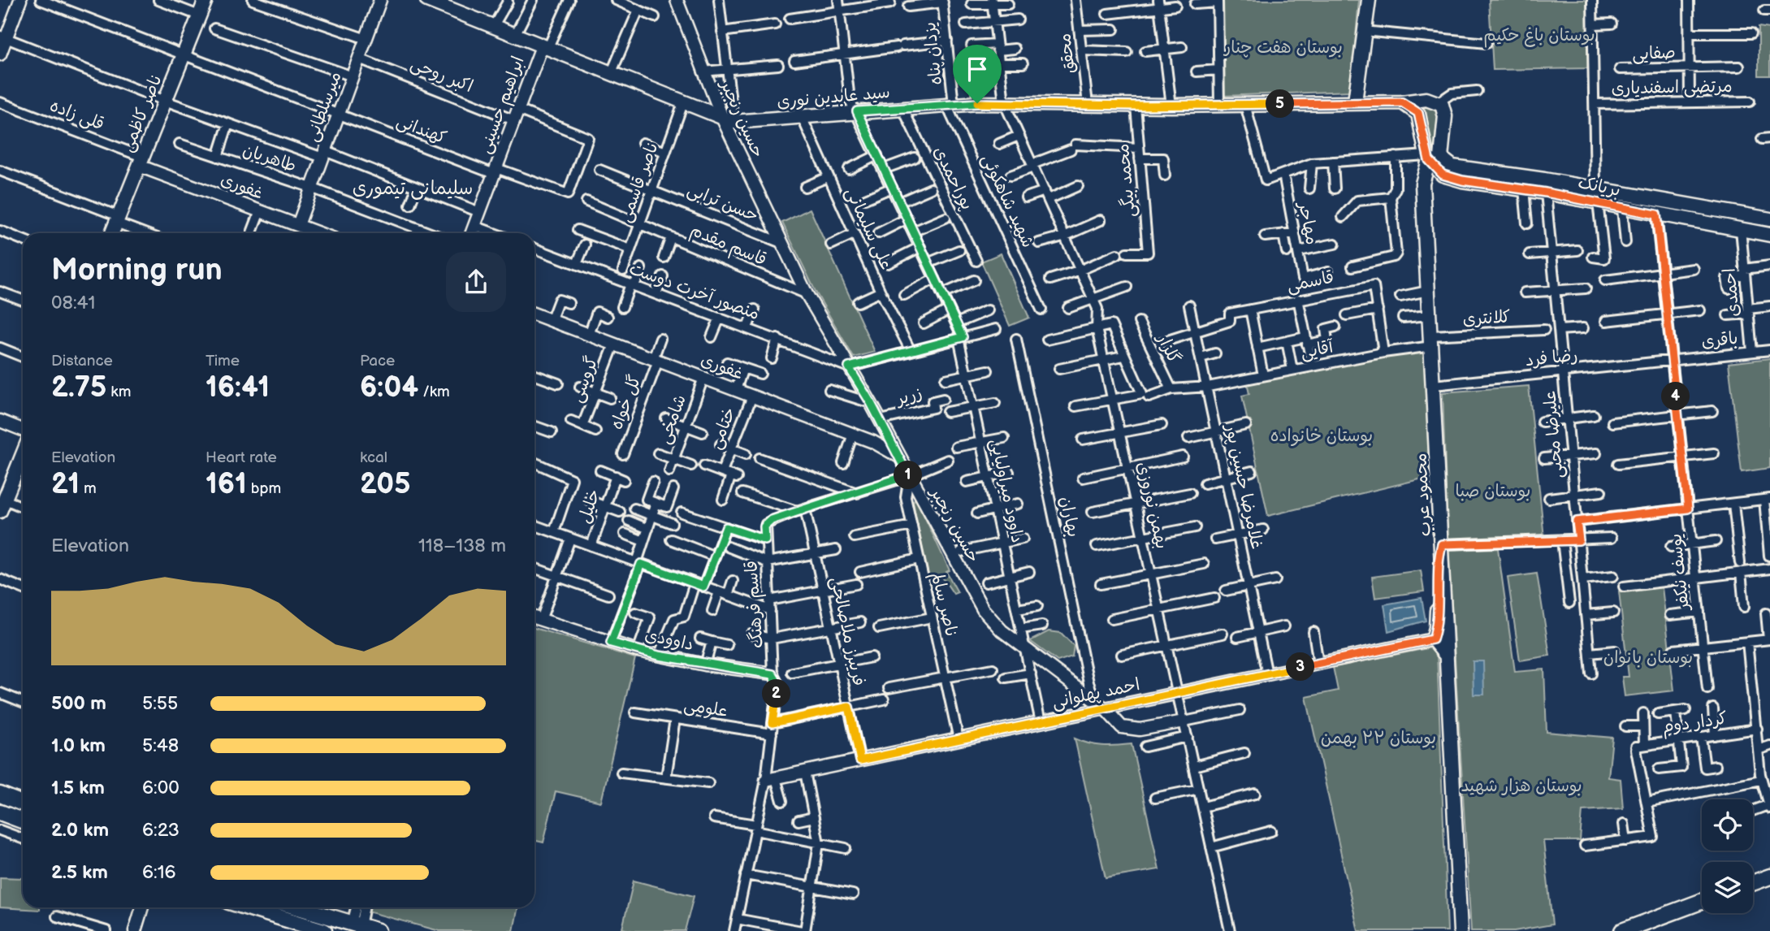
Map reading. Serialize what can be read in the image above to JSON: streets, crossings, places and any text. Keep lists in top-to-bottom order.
{
  "streets": {
    "main road": [
      "سید عابدین نوری",
      "ناصر کاظمی",
      "بریانک",
      "محمود عرب"
    ],
    "street": [
      "صفایی",
      "یزدان پناه",
      "محقق",
      "اکبر روحی",
      "مرتضی اسفندیاری",
      "ابراهیم حسینی",
      "میرسلطانی",
      "قلی زاده",
      "حسین رنجبر",
      "کهندانی",
      "طاهریان",
      "پوراحمدی",
      "محمد بیگی",
      "ناصر قاسمی",
      "غفوری",
      "شهید شاهکوئی",
      "حسن ترابی",
      "مهاجر",
      "علی سلیمانی",
      "قاسم مقدم",
      "قاسمی",
      "منصور آخرت دوست",
      "احمدی",
      "کلانتری",
      "باقری",
      "گلزار",
      "آقایی",
      "رضا فرد",
      "گروسی",
      "زریر",
      "گل خواه",
      "شامخی",
      "ختامی",
      "علیرضا محبی",
      "غلامرضا حسین پور",
      "داوود میراولیایی",
      "بهمن نوروزی",
      "خلیل",
      "بهاران",
      "یوسف نیکفر",
      "قاسم فرهنگ",
      "ناصر سالم",
      "فریبرز ملاصالحی",
      "داوودی",
      "احمد پهلوانی",
      "علومی",
      "کردار دوم"
    ]
  },
  "crossings": [
    ["یزدان پناه", "سید عابدین نوری"],
    ["یزدان پناه", "شهید شاهکوئی"],
    ["محقق", "سید عابدین نوری"],
    ["اکبر روحی", "ابراهیم حسینی"],
    ["اکبر روحی", "میرسلطانی"],
    ["اکبر روحی", "کهندانی"],
    ["سید عابدین نوری", "ابراهیم حسینی"],
    ["سید عابدین نوری", "حسین رنجبر"],
    ["سید عابدین نوری", "پوراحمدی"],
    ["سید عابدین نوری", "محمد بیگی"],
    ["سید عابدین نوری", "ناصر قاسمی"],
    ["سید عابدین نوری", "شهید شاهکوئی"],
    ["سید عابدین نوری", "علی سلیمانی"],
    ["سید عابدین نوری", "داوود میراولیایی"],
    ["سید عابدین نوری", "محمود عرب"],
    ["سید عابدین نوری", "بهمن نوروزی"],
    ["ابراهیم حسینی", "کهندانی"],
    ["میرسلطانی", "کهندانی"],
    ["میرسلطانی", "طاهریان"],
    ["میرسلطانی", "غفوری"],
    ["ناصر کاظمی", "قلی زاده"],
    ["ناصر کاظمی", "کهندانی"],
    ["ناصر کاظمی", "غفوری"],
    ["قلی زاده", "غفوری"],
    ["حسین رنجبر", "غفوری"],
    ["حسین رنجبر", "حسن ترابی"],
    ["حسین رنجبر", "قاسم مقدم"],
    ["حسین رنجبر", "منصور آخرت دوست"],
    ["حسین رنجبر", "زریر"],
    ["حسین رنجبر", "داوود میراولیایی"],
    ["حسین رنجبر", "بهمن نوروزی"],
    ["حسین رنجبر", "بهاران"],
    ["حسین رنجبر", "قاسم فرهنگ"],
    ["حسین رنجبر", "ناصر سالم"],
    ["حسین رنجبر", "احمد پهلوانی"],
    ["ناصر قاسمی", "حسن ترابی"],
    ["ناصر قاسمی", "قاسم مقدم"],
    ["غفوری", "گروسی"],
    ["غفوری", "گل خواه"],
    ["غفوری", "شامخی"],
    ["غفوری", "ختامی"],
    ["بریانک", "احمدی"],
    ["بریانک", "علیرضا محبی"],
    ["بریانک", "محمود عرب"],
    ["بریانک", "یوسف نیکفر"],
    ["قاسمی", "آقایی"],
    ["قاسمی", "غلامرضا حسین پور"],
    ["احمدی", "باقری"],
    ["کلانتری", "آقایی"],
    ["کلانتری", "محمود عرب"],
    ["باقری", "رضا فرد"],
    ["باقری", "یوسف نیکفر"],
    ["گلزار", "آقایی"],
    ["آقایی", "غلامرضا حسین پور"],
    ["آقایی", "محمود عرب"],
    ["آقایی", "بهمن نوروزی"],
    ["رضا فرد", "علیرضا محبی"],
    ["رضا فرد", "محمود عرب"],
    ["رضا فرد", "یوسف نیکفر"],
    ["غلامرضا حسین پور", "احمد پهلوانی"],
    ["داوود میراولیایی", "احمد پهلوانی"],
    ["بهمن نوروزی", "احمد پهلوانی"],
    ["بهاران", "احمد پهلوانی"],
    ["قاسم فرهنگ", "ناصر سالم"],
    ["قاسم فرهنگ", "فریبرز ملاصالحی"],
    ["قاسم فرهنگ", "داوودی"],
    ["قاسم فرهنگ", "احمد پهلوانی"],
    ["قاسم فرهنگ", "علومی"],
    ["ناصر سالم", "احمد پهلوانی"],
    ["فریبرز ملاصالحی", "احمد پهلوانی"]
  ],
  "districts": ["سلیمانی تیموری"],
  "parks": [
    "بوستان باغ حکیم",
    "بوستان هفت چنار",
    "بوستان خانواده",
    "بوستان صبا",
    "بوستان بانوان",
    "بوستان ۲۲ بهمن",
    "بوستان هزار شهید"
  ],
  "page": {
    "pins": [
      "5",
      "4",
      "1",
      "3",
      "2"
    ],
    "heading": ["Morning run", "08:41"],
    "stats": [
      ["Distance", "2.75 km"],
      ["Time", "16:41"],
      ["Pace", "6:04 /km"],
      ["Elevation", "21 m"],
      ["Heart rate", "161 bpm"],
      ["kcal", "205"]
    ],
    "chart": ["Elevation", "118–138 m"],
    "list": [
      {
        "name": "500 m",
        "note": "5:55"
      },
      {
        "name": "1.0 km",
        "note": "5:48"
      },
      {
        "name": "1.5 km",
        "note": "6:00"
      },
      {
        "name": "2.0 km",
        "note": "6:23"
      },
      {
        "name": "2.5 km",
        "note": "6:16"
      }
    ]
  }
}
